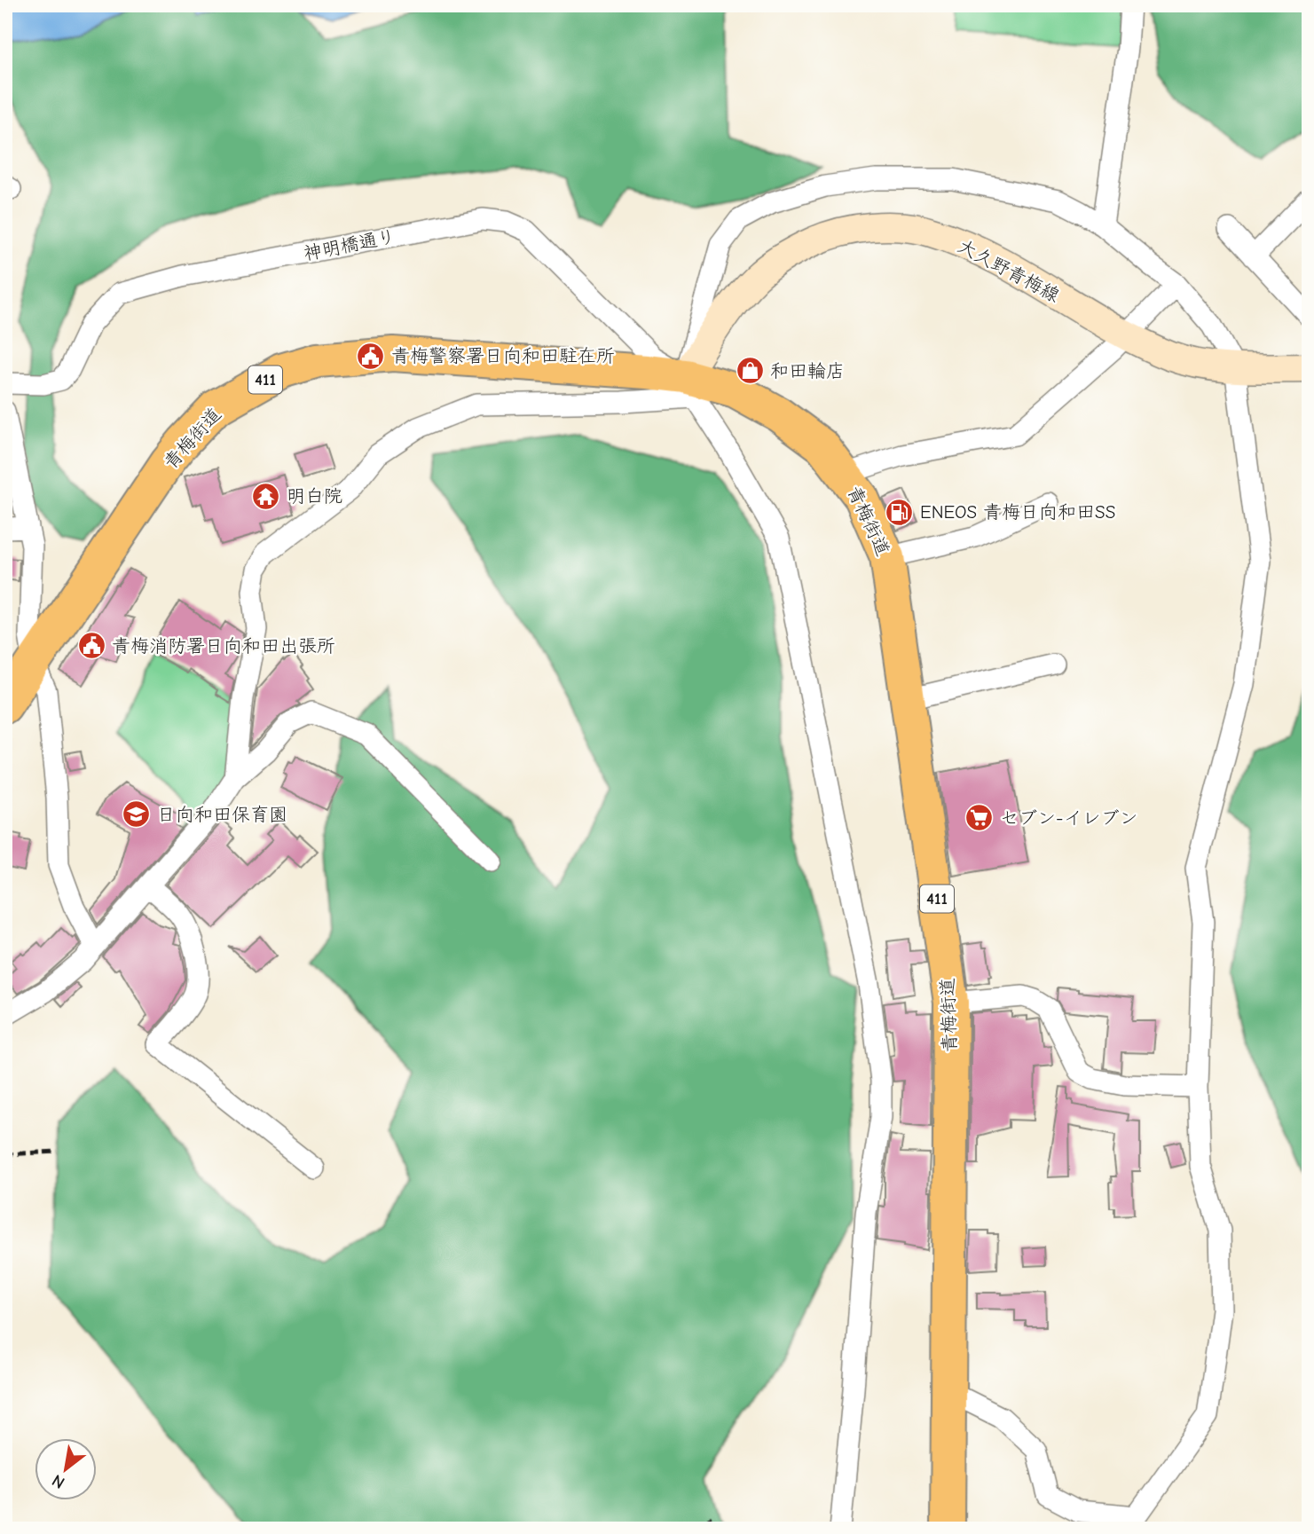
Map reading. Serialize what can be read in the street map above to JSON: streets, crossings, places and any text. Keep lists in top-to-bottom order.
{
  "streets": {
    "highway": ["411", "青梅街道"],
    "main road": ["大久野青梅線"],
    "street": ["神明橋通り"]
  },
  "crossings": [
    ["神明橋通り", "大久野青梅線"],
    ["神明橋通り", "青梅街道"],
    ["大久野青梅線", "青梅街道"]
  ],
  "places": {
    "public building": ["青梅警察署日向和田駐在所", "青梅消防署日向和田出張所"],
    "shop": ["和田輪店"],
    "temple": ["明白院"],
    "fuel station": ["ENEOS 青梅日向和田SS"],
    "school or university": ["日向和田保育園"],
    "supermarket": ["セブン-イレブン"]
  },
  "north": "bottom left"
}
